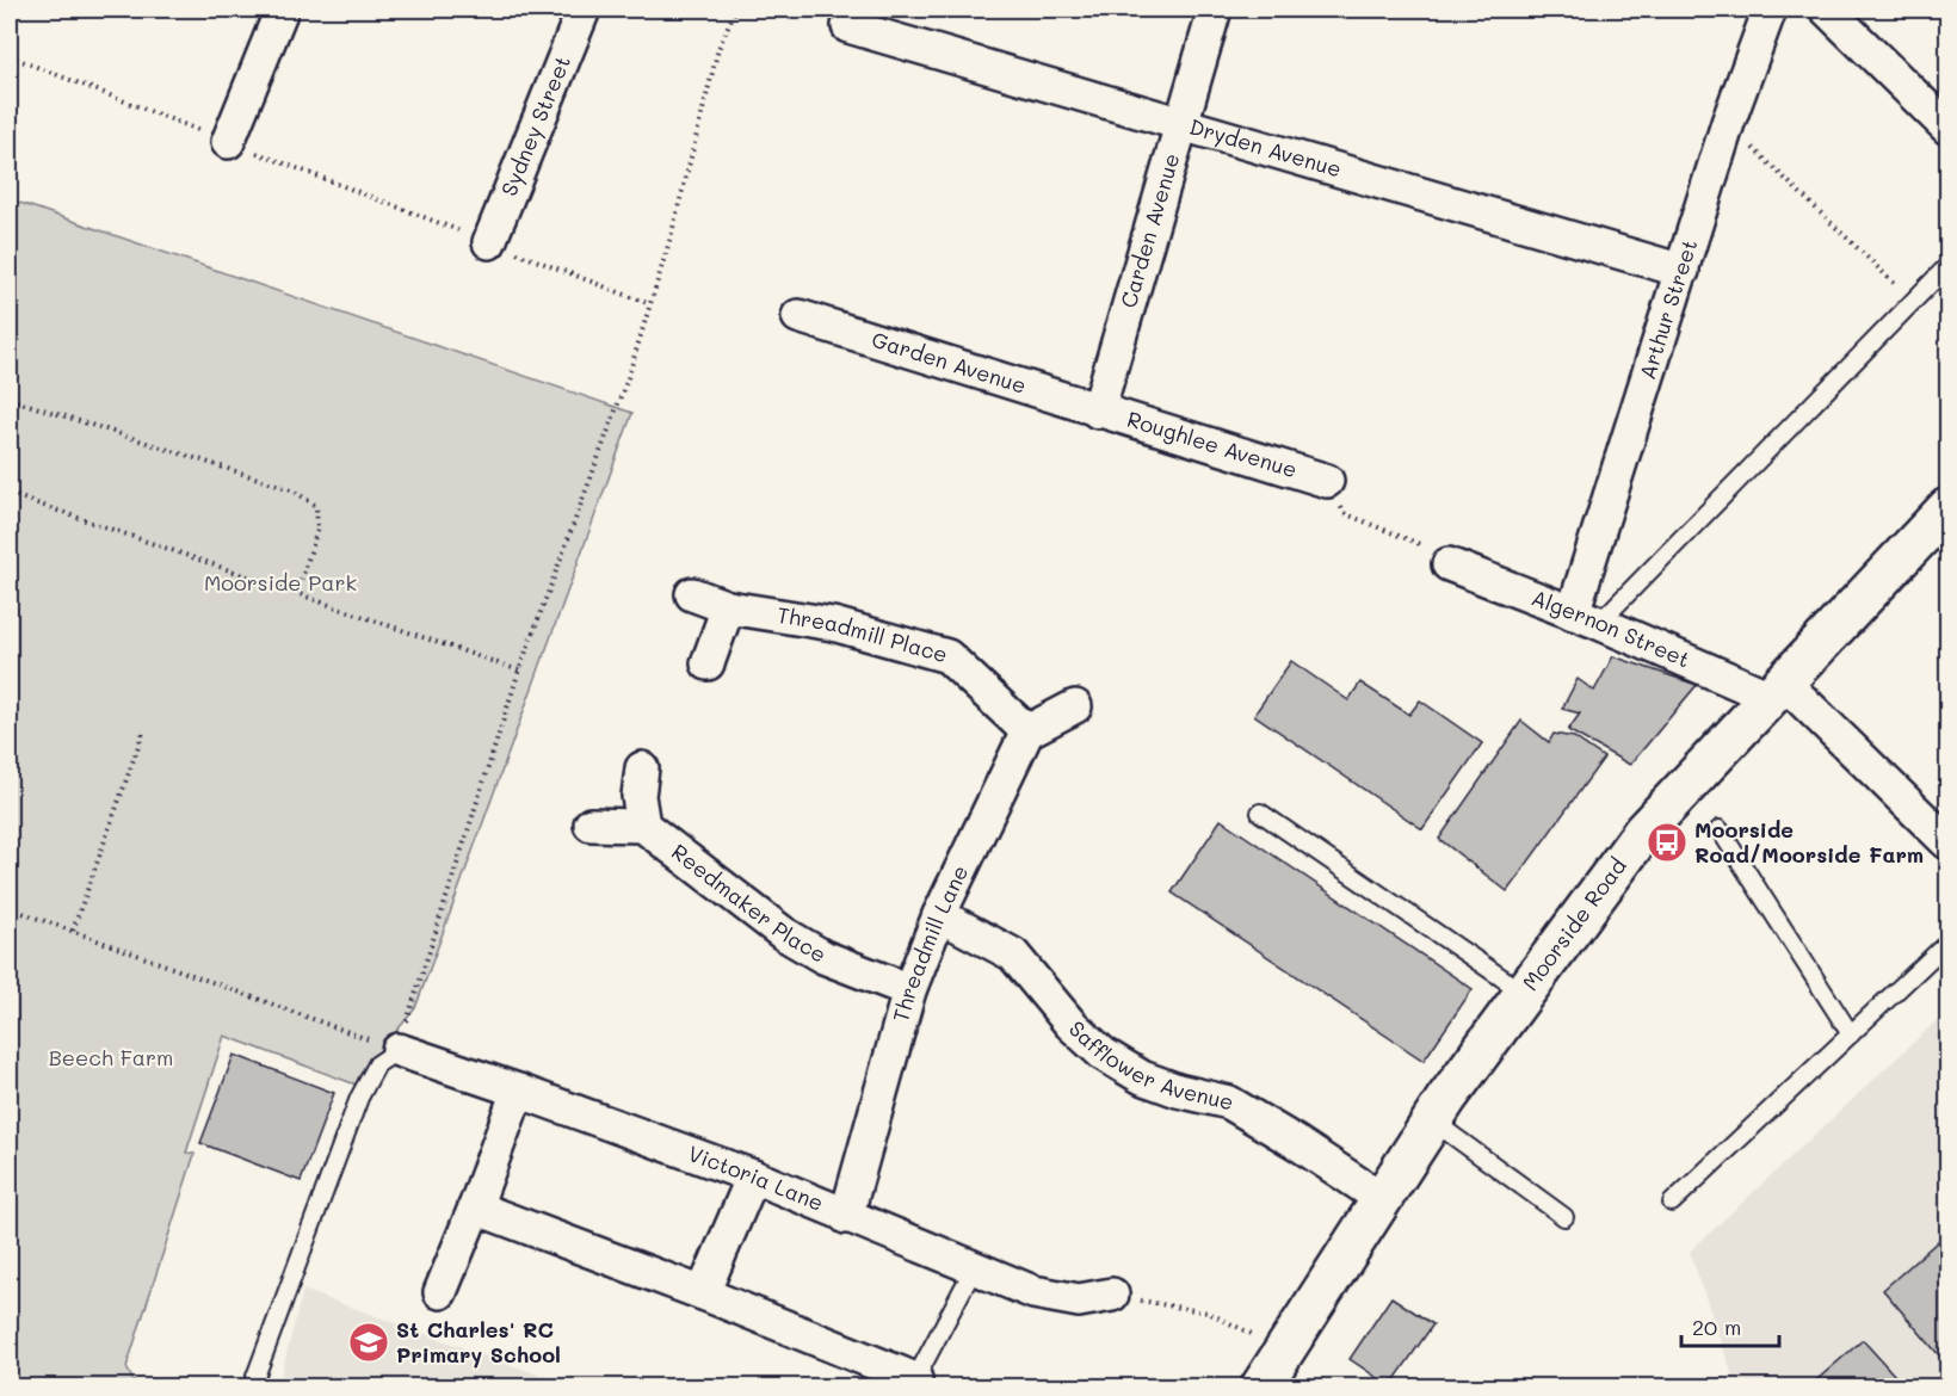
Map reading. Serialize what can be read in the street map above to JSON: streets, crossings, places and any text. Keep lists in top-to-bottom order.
{
  "streets": {
    "street": [
      "Sydney Street",
      "Dryden Avenue",
      "Carden Avenue",
      "Arthur Street",
      "Garden Avenue",
      "Roughlee Avenue",
      "Algernon Street",
      "Threadmill Place",
      "Reedmaker Place",
      "Moorside Road",
      "Threadmill Lane",
      "Safflower Avenue",
      "Victoria Lane"
    ]
  },
  "crossings": [
    ["Dryden Avenue", "Carden Avenue"],
    ["Dryden Avenue", "Arthur Street"],
    ["Carden Avenue", "Garden Avenue"],
    ["Carden Avenue", "Roughlee Avenue"],
    ["Arthur Street", "Algernon Street"],
    ["Garden Avenue", "Roughlee Avenue"],
    ["Algernon Street", "Moorside Road"],
    ["Threadmill Place", "Threadmill Lane"],
    ["Reedmaker Place", "Threadmill Lane"],
    ["Moorside Road", "Safflower Avenue"],
    ["Threadmill Lane", "Safflower Avenue"],
    ["Threadmill Lane", "Victoria Lane"]
  ],
  "parks": ["Moorside Park", "Beech Farm"],
  "places": {
    "bus stop": ["Moorside Road/Moorside Farm"],
    "school or university": ["St Charles' RC Primary School"]
  },
  "scale_bar": "20 m"
}
